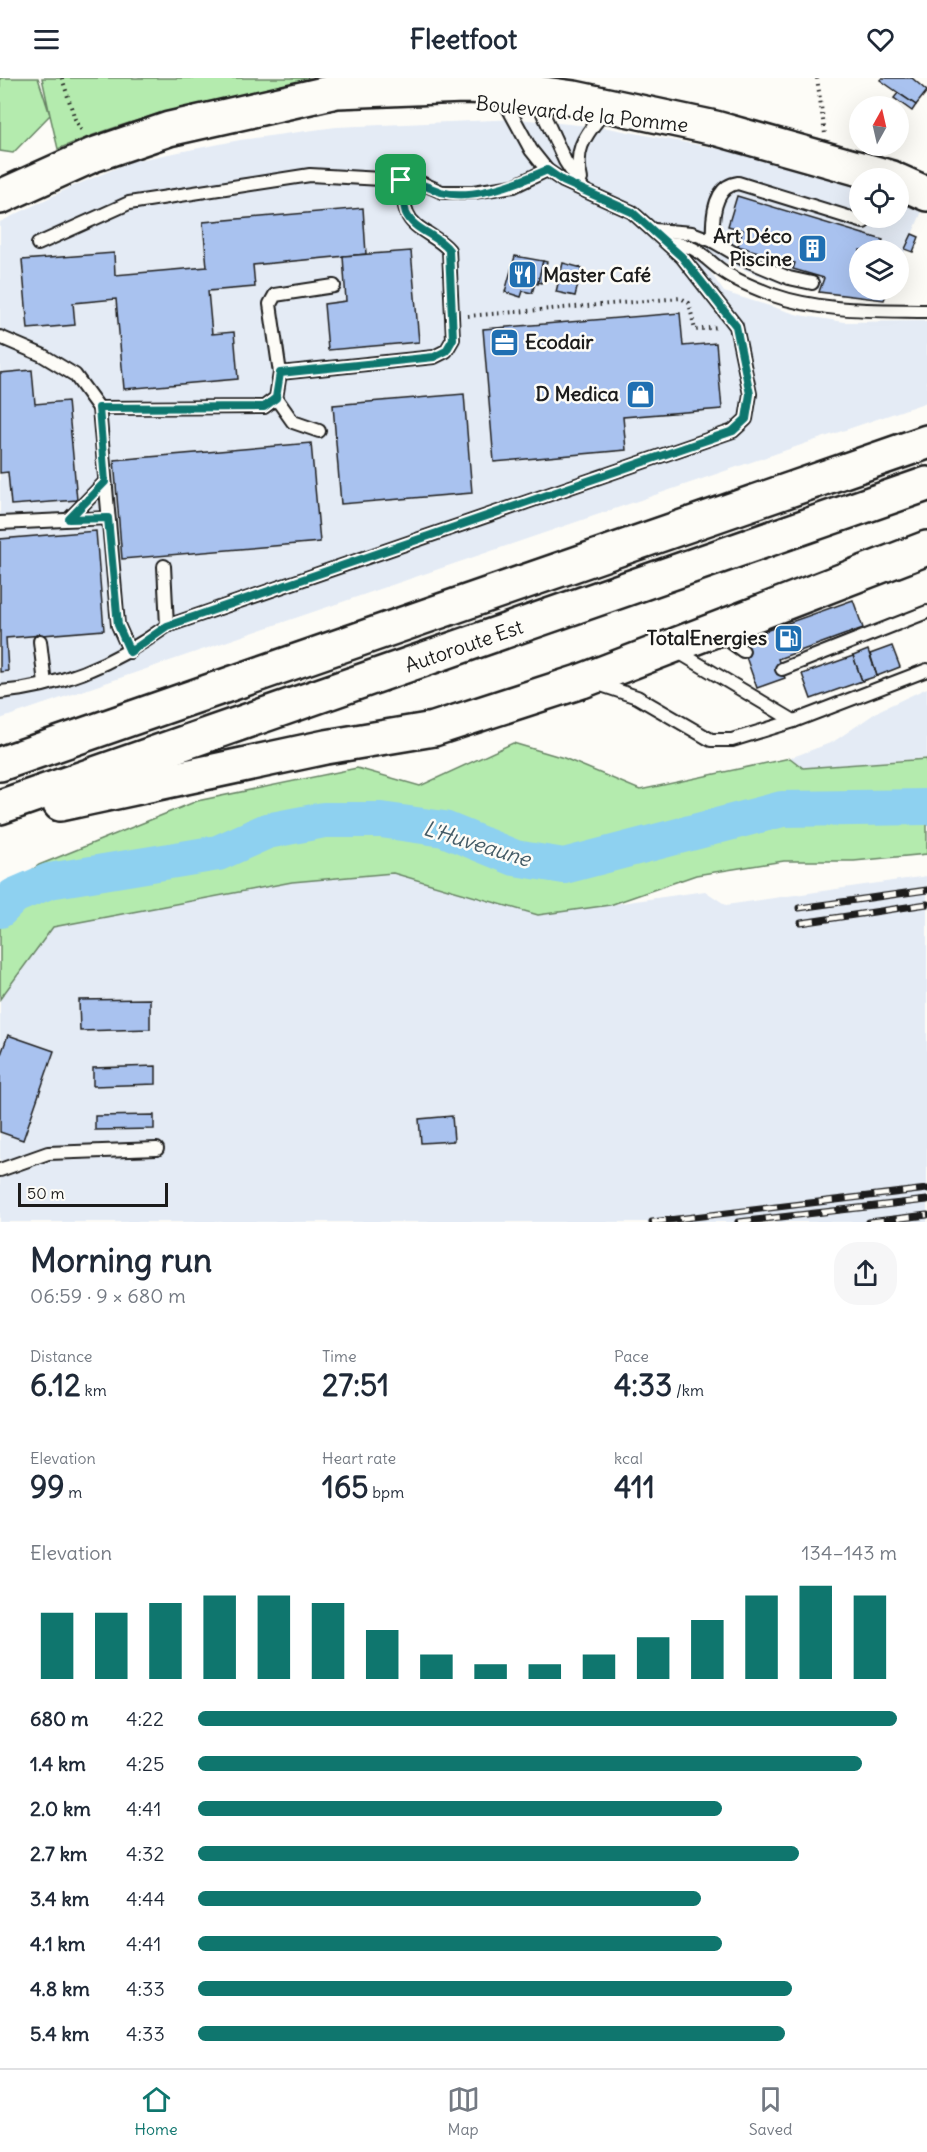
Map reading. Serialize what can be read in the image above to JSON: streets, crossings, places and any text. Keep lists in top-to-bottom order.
{
  "streets": {
    "main road": ["Boulevard de la Pomme", "Autoroute Est"]
  },
  "water": ["L'Huveaune"],
  "places": {
    "building": ["Art Déco Piscine"],
    "restaurant": ["Master Café"],
    "office": ["Ecodair"],
    "shop": ["D Medica"],
    "fuel station": ["TotalEnergies"]
  },
  "scale_bar": "50 m",
  "north": "top",
  "page": {
    "header": "Fleetfoot",
    "scale": "50 m",
    "heading": ["Morning run", "06:59 · 9 × 680 m"],
    "stats": [
      ["Distance", "6.12 km"],
      ["Time", "27:51"],
      ["Pace", "4:33 /km"],
      ["Elevation", "99 m"],
      ["Heart rate", "165 bpm"],
      ["kcal", "411"]
    ],
    "chart": ["Elevation", "134–143 m"],
    "list": [
      {
        "name": "680 m",
        "note": "4:22"
      },
      {
        "name": "1.4 km",
        "note": "4:25"
      },
      {
        "name": "2.0 km",
        "note": "4:41"
      },
      {
        "name": "2.7 km",
        "note": "4:32"
      },
      {
        "name": "3.4 km",
        "note": "4:44"
      },
      {
        "name": "4.1 km",
        "note": "4:41"
      },
      {
        "name": "4.8 km",
        "note": "4:33"
      },
      {
        "name": "5.4 km",
        "note": "4:33"
      }
    ],
    "tabs": ["Home", "Map", "Saved"]
  }
}
